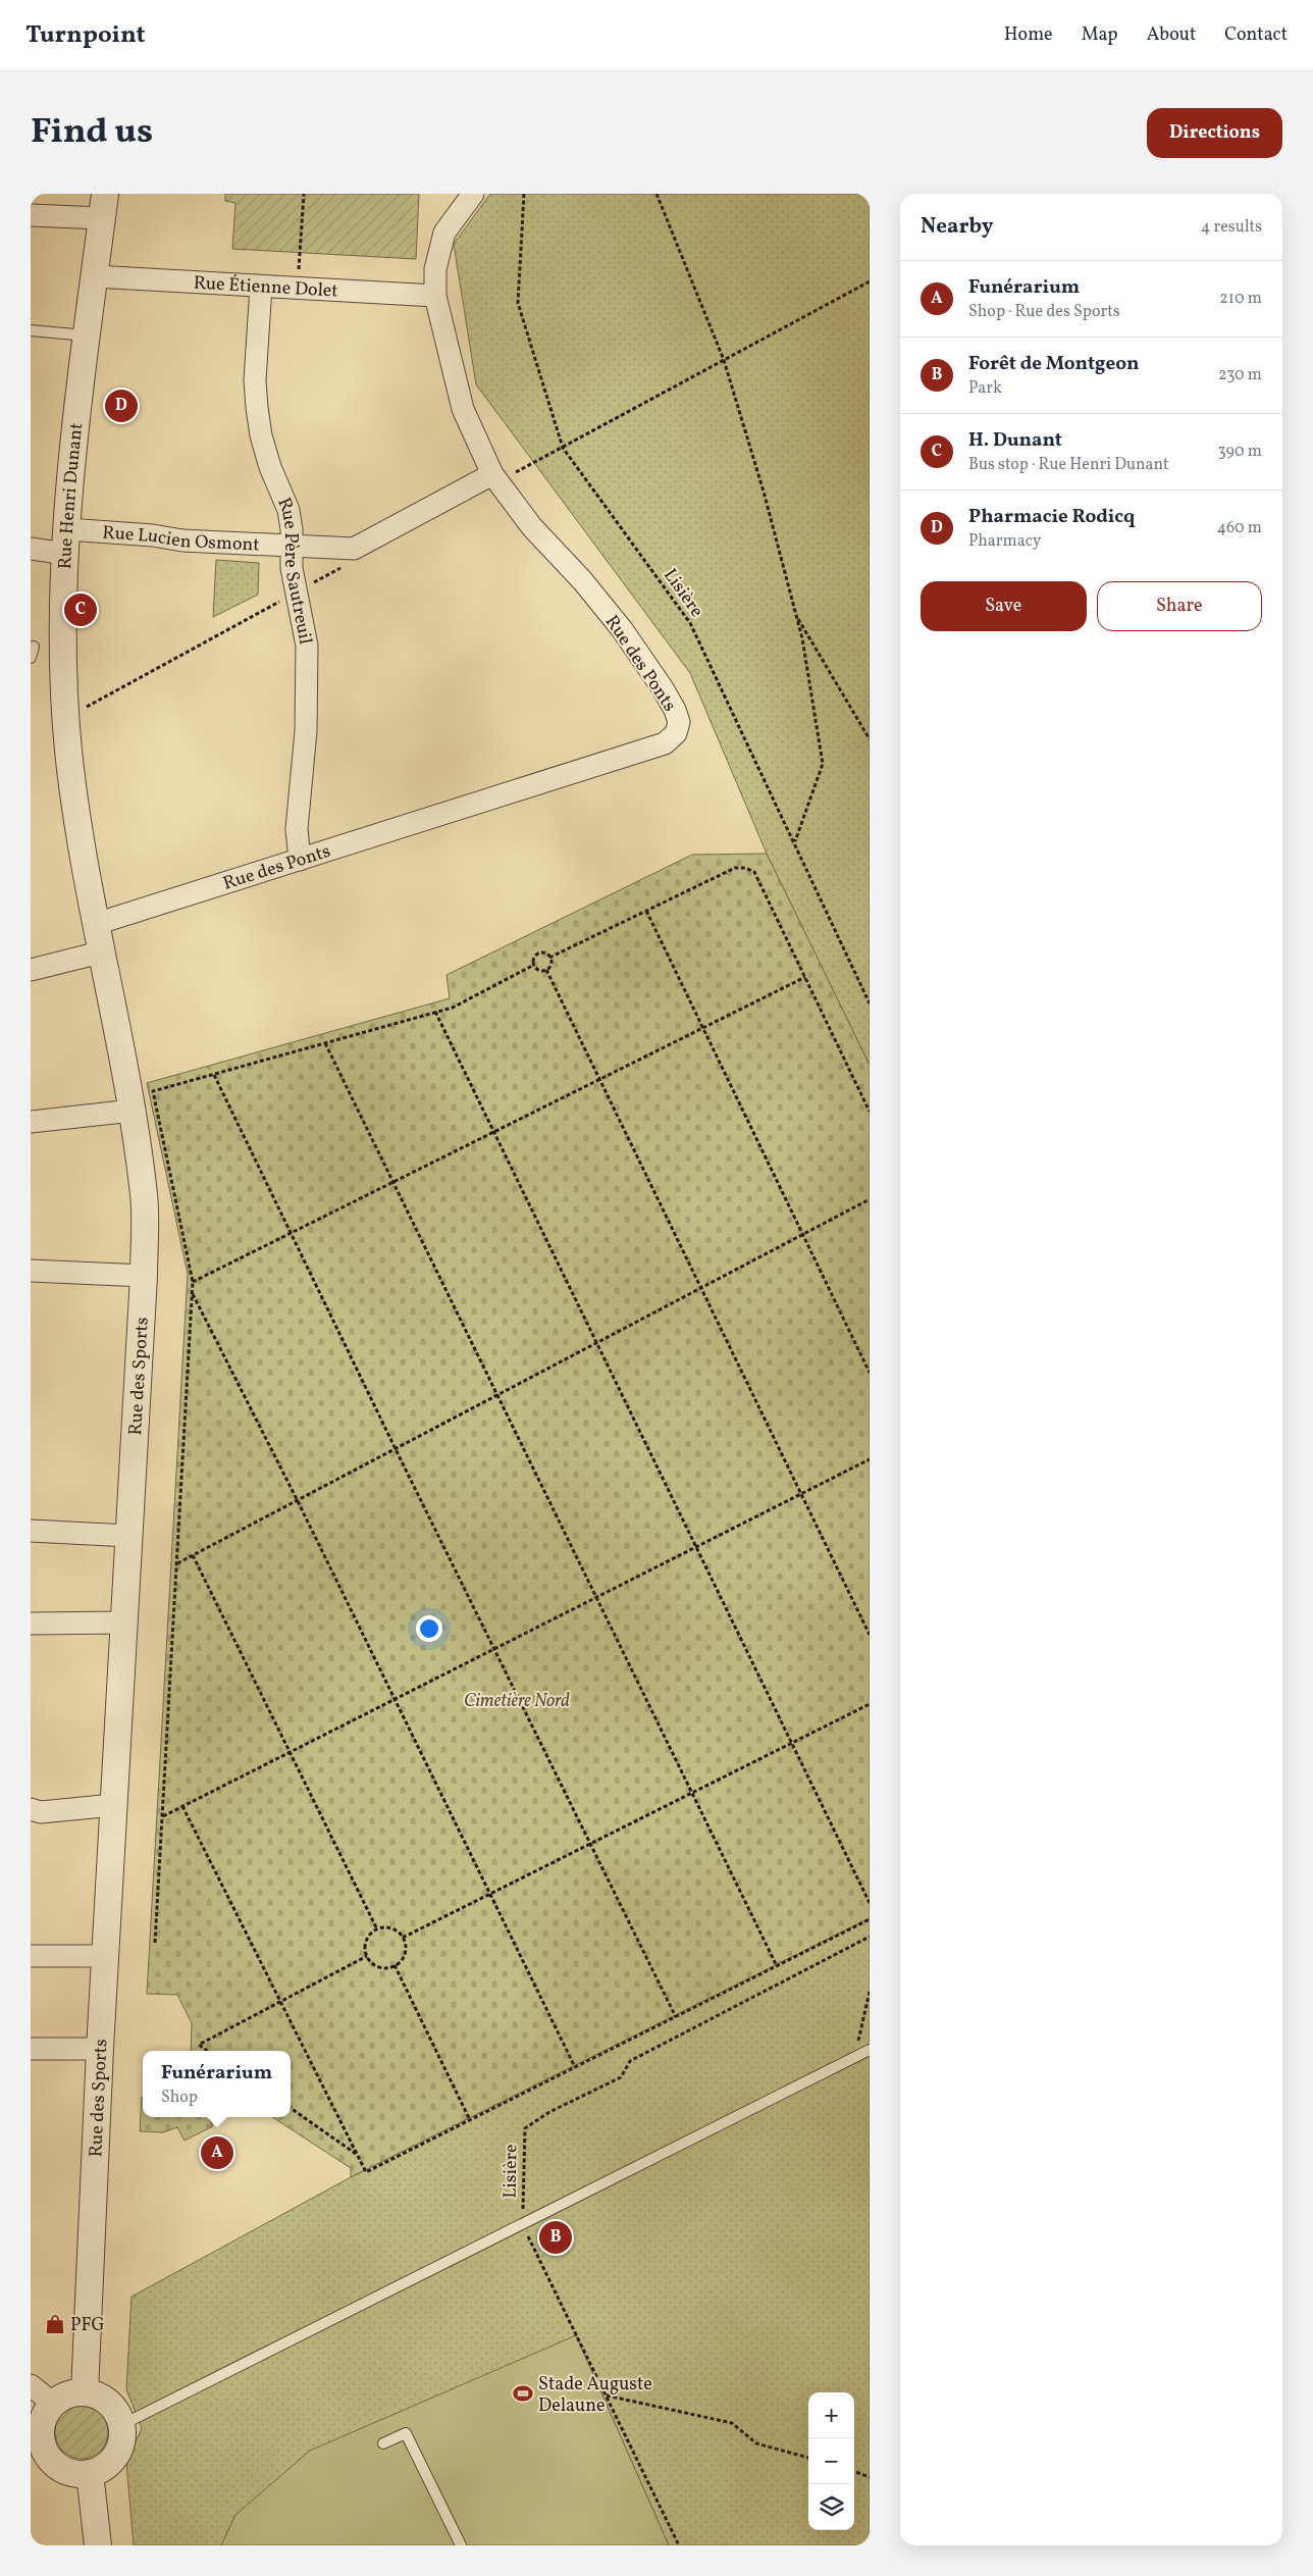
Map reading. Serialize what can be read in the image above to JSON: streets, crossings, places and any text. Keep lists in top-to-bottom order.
{
  "streets": {
    "street": [
      "Rue Étienne Dolet",
      "Rue Henri Dunant",
      "Rue Lucien Osmont",
      "Rue Père Sautreuil",
      "Rue des Ponts",
      "Rue des Sports"
    ],
    "path": ["Lisière"]
  },
  "crossings": [
    ["Rue Étienne Dolet", "Rue Henri Dunant"],
    ["Rue Étienne Dolet", "Rue Père Sautreuil"],
    ["Rue Étienne Dolet", "Rue des Ponts"],
    ["Rue Henri Dunant", "Rue Lucien Osmont"],
    ["Rue Henri Dunant", "Rue des Ponts"],
    ["Rue Henri Dunant", "Rue des Sports"],
    ["Rue Lucien Osmont", "Rue Père Sautreuil"],
    ["Rue Lucien Osmont", "Rue des Ponts"],
    ["Rue Père Sautreuil", "Rue des Ponts"]
  ],
  "parks": ["Cimetière Nord"],
  "places": {
    "shop": ["PFG"],
    "sports": ["Stade Auguste Delaune"]
  },
  "page": {
    "header": "Turnpoint",
    "nav": [
      "Home",
      "Map",
      "About",
      "Contact"
    ],
    "title": "Find us",
    "buttons": [
      "Directions",
      ["Save", "Share"]
    ],
    "heading": ["Nearby", "4 results"],
    "list": [
      {
        "mark": "A",
        "name": "Funérarium",
        "note": "Shop · Rue des Sports",
        "value": "210 m"
      },
      {
        "mark": "B",
        "name": "Forêt de Montgeon",
        "note": "Park",
        "value": "230 m"
      },
      {
        "mark": "C",
        "name": "H. Dunant",
        "note": "Bus stop · Rue Henri Dunant",
        "value": "390 m"
      },
      {
        "mark": "D",
        "name": "Pharmacie Rodicq",
        "note": "Pharmacy",
        "value": "460 m"
      }
    ],
    "pins": [
      "D",
      "C",
      "A",
      "B"
    ],
    "popup": ["Funérarium", "Shop"],
    "map_buttons": ["+", "−"]
  }
}
